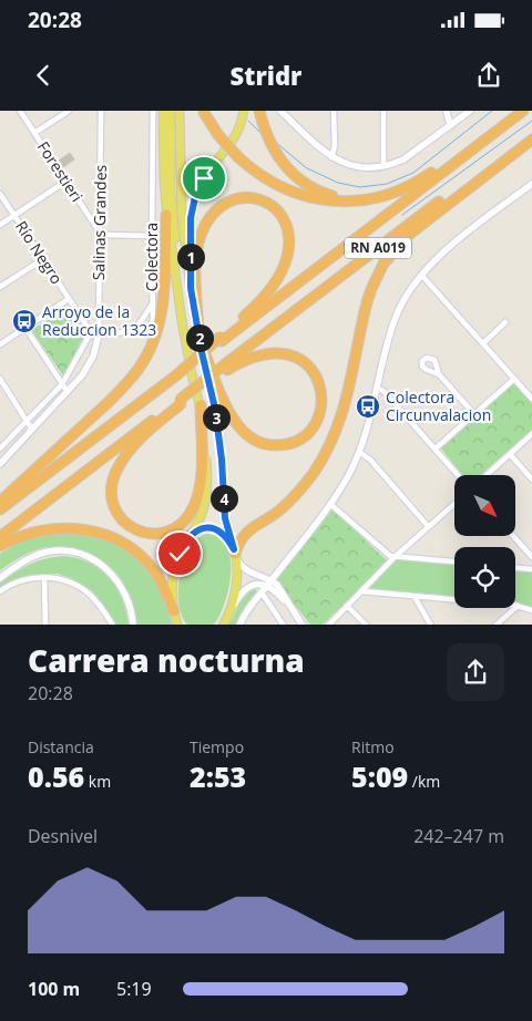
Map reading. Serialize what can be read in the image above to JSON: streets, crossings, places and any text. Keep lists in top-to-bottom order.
{
  "streets": {
    "highway": ["RN A019"],
    "street": [
      "Forestieri",
      "Salinas Grandes",
      "Río Negro",
      "Colectora"
    ]
  },
  "crossings": [
    ["Forestieri", "Salinas Grandes"],
    ["Salinas Grandes", "Colectora"]
  ],
  "places": {
    "bus stop": ["Arroyo de la Reduccion 1323", "Colectora Circunvalacion"]
  },
  "north": "bottom right",
  "page": {
    "status": "20:28",
    "header": "Stridr",
    "pins": [
      "1",
      "2",
      "3",
      "4"
    ],
    "heading": ["Carrera nocturna", "20:28"],
    "stats": [
      ["Distancia", "0.56 km"],
      ["Tiempo", "2:53"],
      ["Ritmo", "5:09 /km"]
    ],
    "chart": ["Desnivel", "242–247 m"],
    "list": [
      {
        "name": "100 m",
        "note": "5:19"
      }
    ]
  }
}
